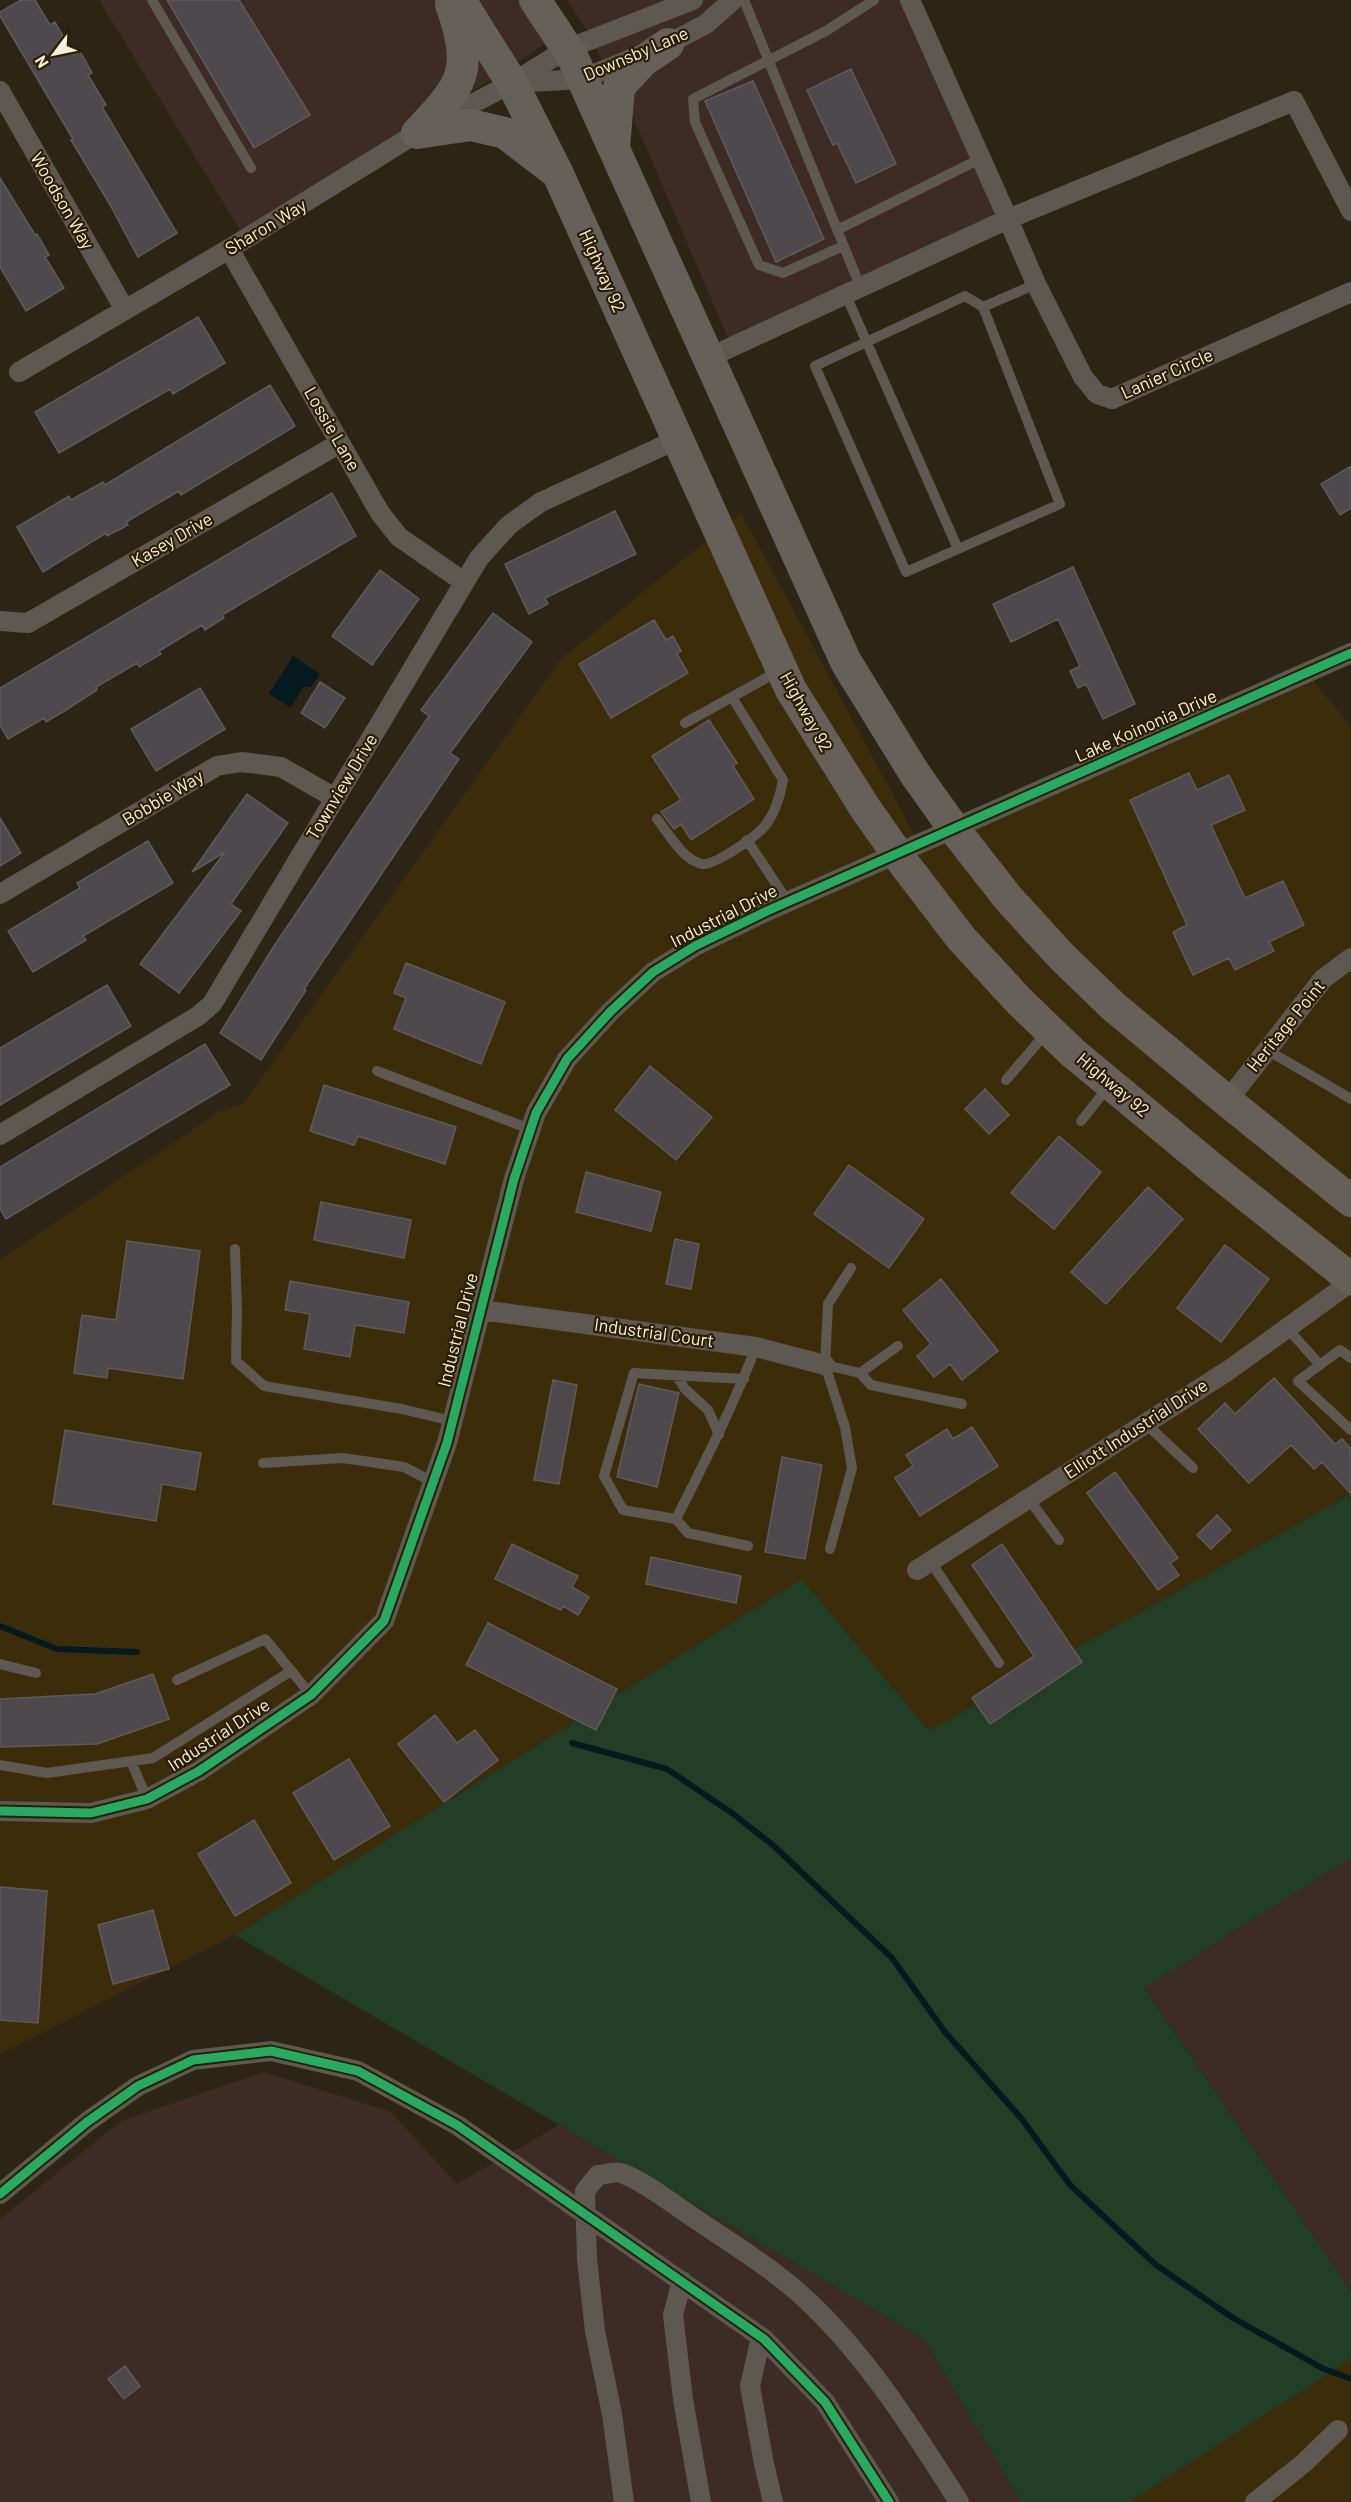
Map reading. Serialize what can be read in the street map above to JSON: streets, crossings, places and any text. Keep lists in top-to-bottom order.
{
  "streets": {
    "main road": ["Highway 92"],
    "street": [
      "Downsby Lane",
      "Woodson Way",
      "Sharon Way",
      "Lanier Circle",
      "Lossie Lane",
      "Kasey Drive",
      "Lake Koinonia Drive",
      "Townview Drive",
      "Bobbie Way",
      "Industrial Drive",
      "Heritage Point",
      "Industrial Court",
      "Elliott Industrial Drive"
    ]
  },
  "crossings": [
    ["Downsby Lane", "Sharon Way"],
    ["Downsby Lane", "Highway 92"],
    ["Woodson Way", "Sharon Way"],
    ["Sharon Way", "Highway 92"],
    ["Sharon Way", "Lossie Lane"],
    ["Highway 92", "Townview Drive"],
    ["Highway 92", "Industrial Drive"],
    ["Highway 92", "Elliott Industrial Drive"],
    ["Lossie Lane", "Kasey Drive"],
    ["Lossie Lane", "Townview Drive"],
    ["Lake Koinonia Drive", "Industrial Drive"],
    ["Townview Drive", "Bobbie Way"],
    ["Industrial Drive", "Industrial Court"]
  ],
  "north": "bottom left"
}
